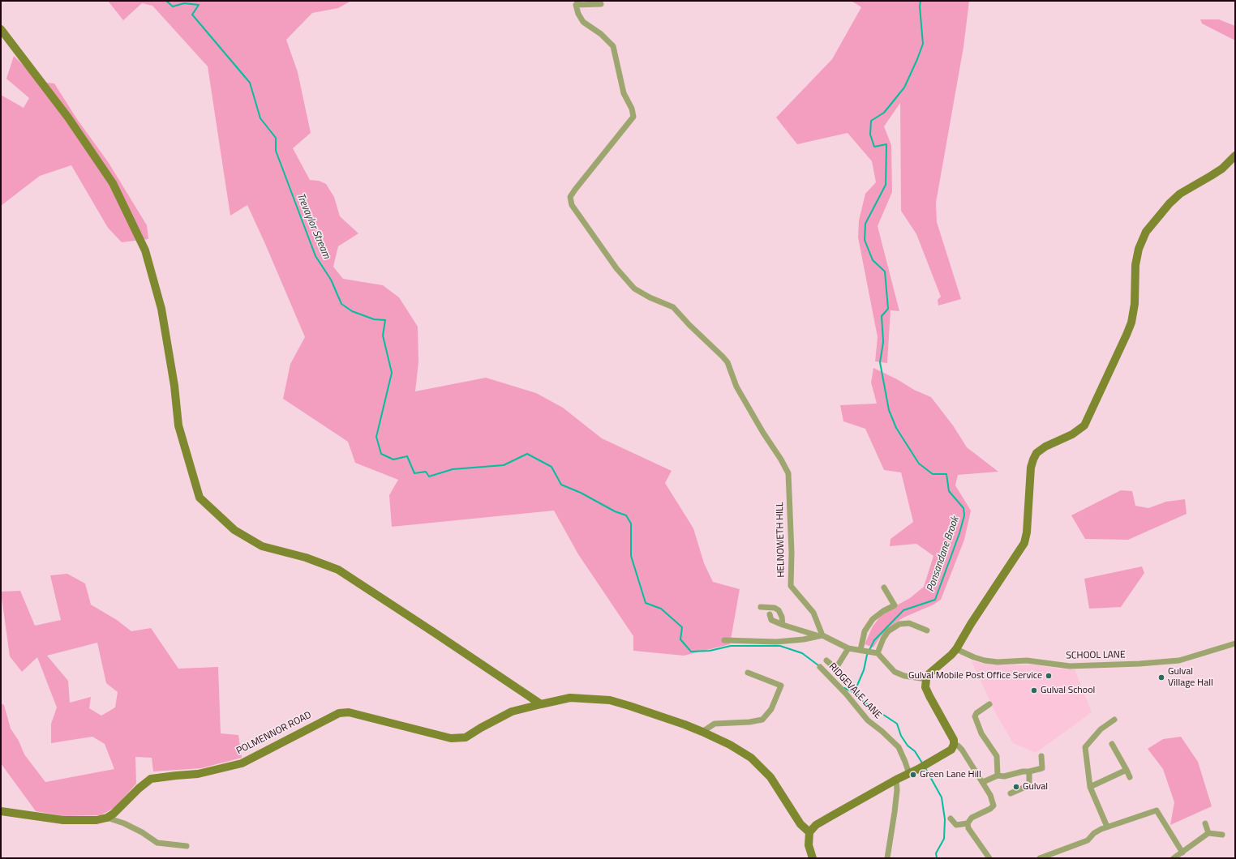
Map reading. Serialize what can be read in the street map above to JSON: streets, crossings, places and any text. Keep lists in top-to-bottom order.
{
  "streets": {
    "street": [
      "HELNOWETH HILL",
      "SCHOOL LANE",
      "RIDGEVALE LANE",
      "POLMENNOR ROAD"
    ]
  },
  "water": ["Trevaylor Stream", "Ponsandane Brook"],
  "places": [
    "Gulval Mobile Post Office Service",
    "Gulval Village Hall",
    "Gulval School",
    "Green Lane Hill",
    "Gulval"
  ]
}
